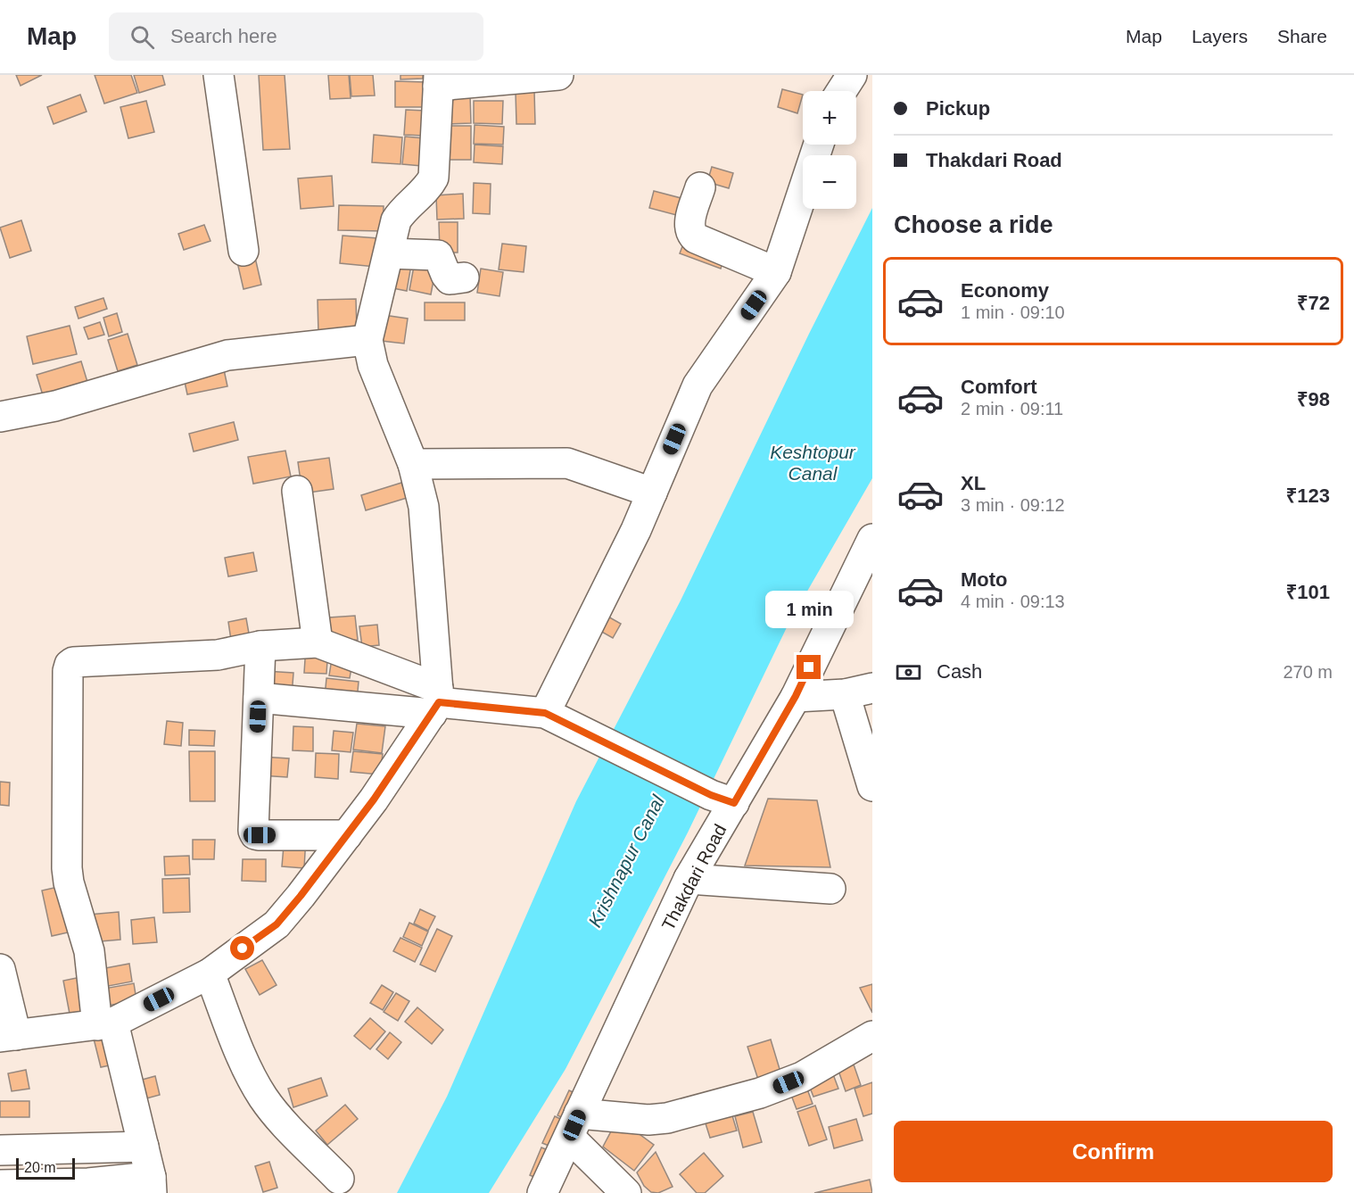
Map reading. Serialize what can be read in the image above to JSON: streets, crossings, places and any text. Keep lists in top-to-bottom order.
{
  "streets": {
    "street": ["Thakdari Road"]
  },
  "water": ["Keshtopur Canal", "Krishnapur Canal"],
  "scale_bar": "20 m",
  "page": {
    "header": "Map",
    "search": "Search here",
    "nav": ["Map", "Layers", "Share"],
    "banner": ["Pickup", "Thakdari Road"],
    "map_buttons": ["+", "−"],
    "heading": "Choose a ride",
    "list": [
      {
        "name": "Economy",
        "note": "1 min · 09:10",
        "value": "₹72"
      },
      {
        "name": "Comfort",
        "note": "2 min · 09:11",
        "value": "₹98"
      },
      {
        "name": "XL",
        "note": "3 min · 09:12",
        "value": "₹123"
      },
      {
        "name": "Moto",
        "note": "4 min · 09:13",
        "value": "₹101"
      }
    ],
    "bubble": "1 min",
    "pay": ["Cash", "270 m"],
    "buttons": "Confirm",
    "scale": "20 m"
  }
}
